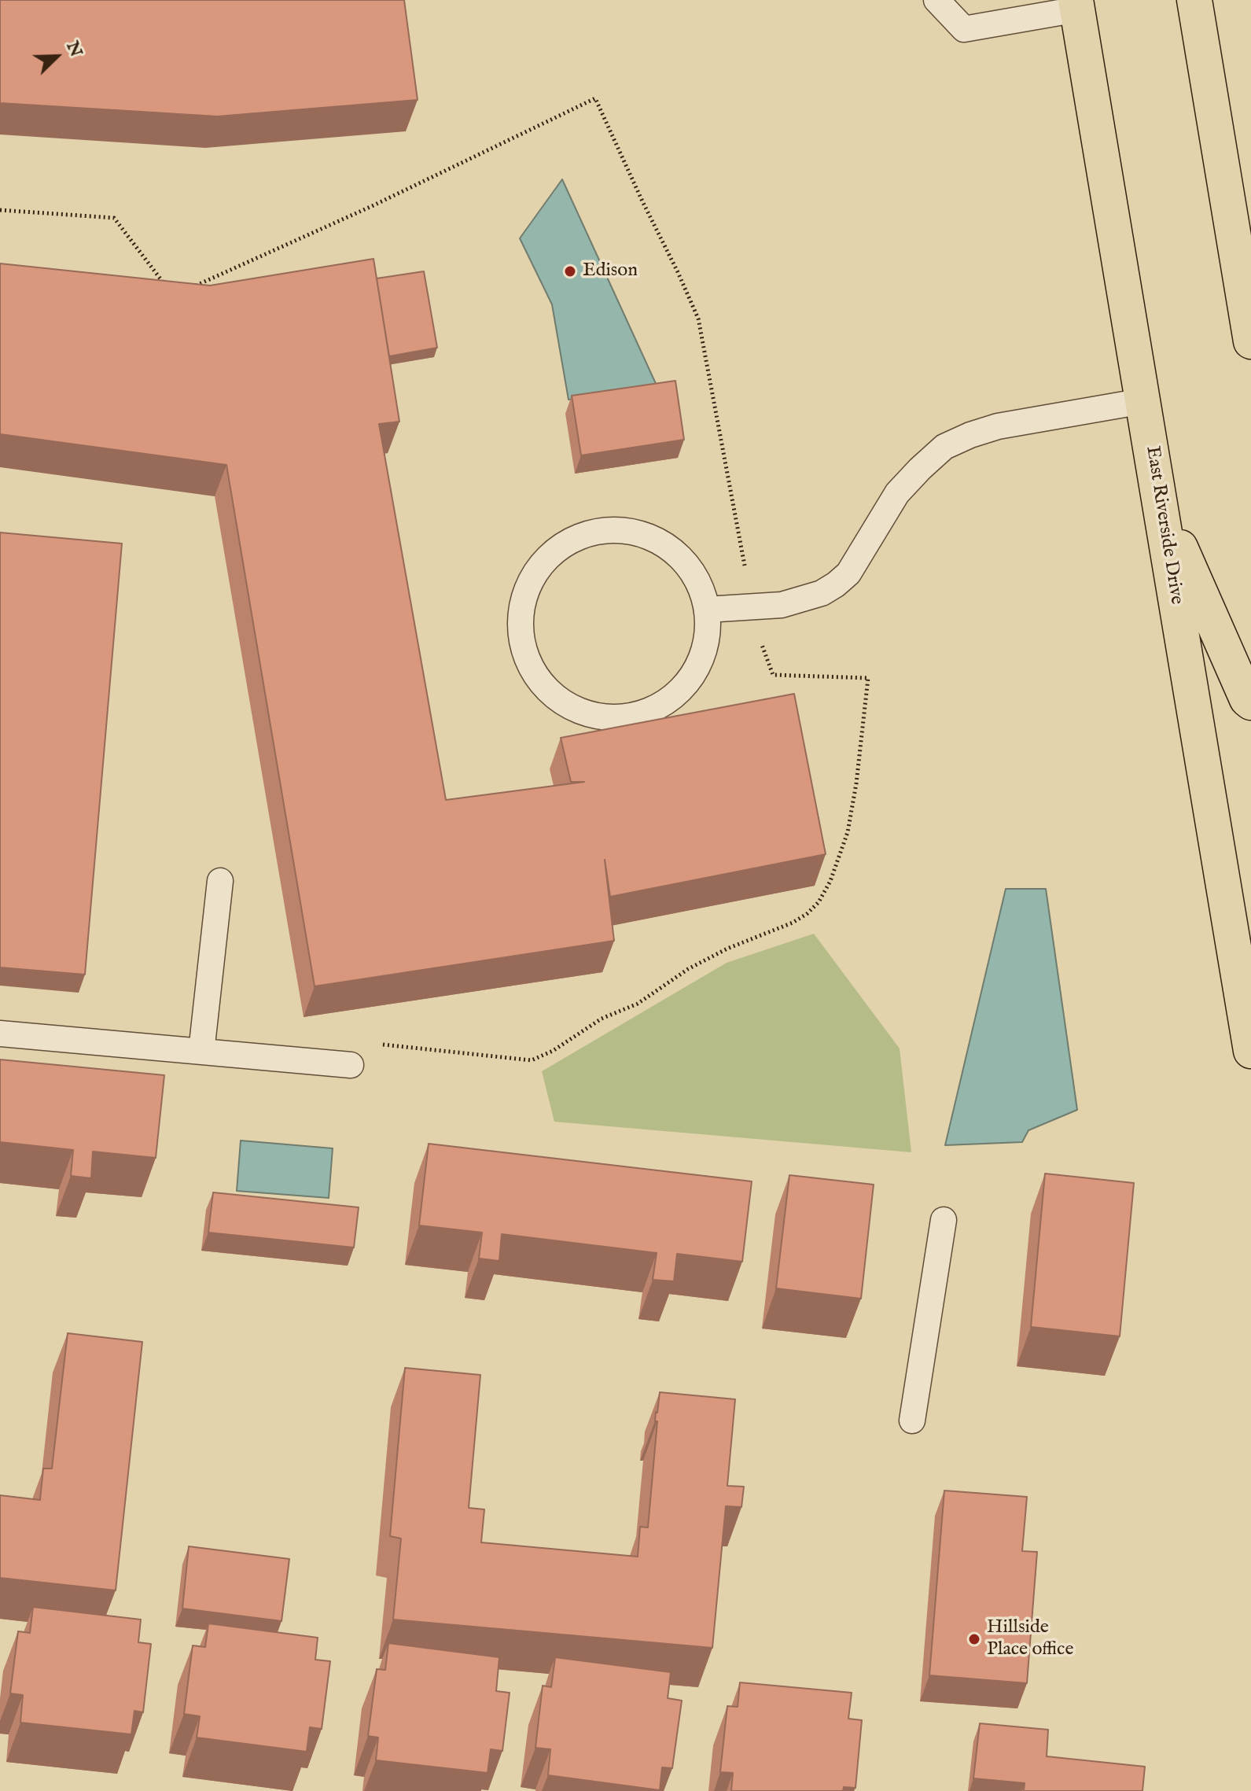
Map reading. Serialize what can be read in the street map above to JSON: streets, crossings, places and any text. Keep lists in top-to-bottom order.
{
  "streets": {
    "main road": ["East Riverside Drive"]
  },
  "places": ["Edison", "Hillside Place office"],
  "north": "top right"
}
